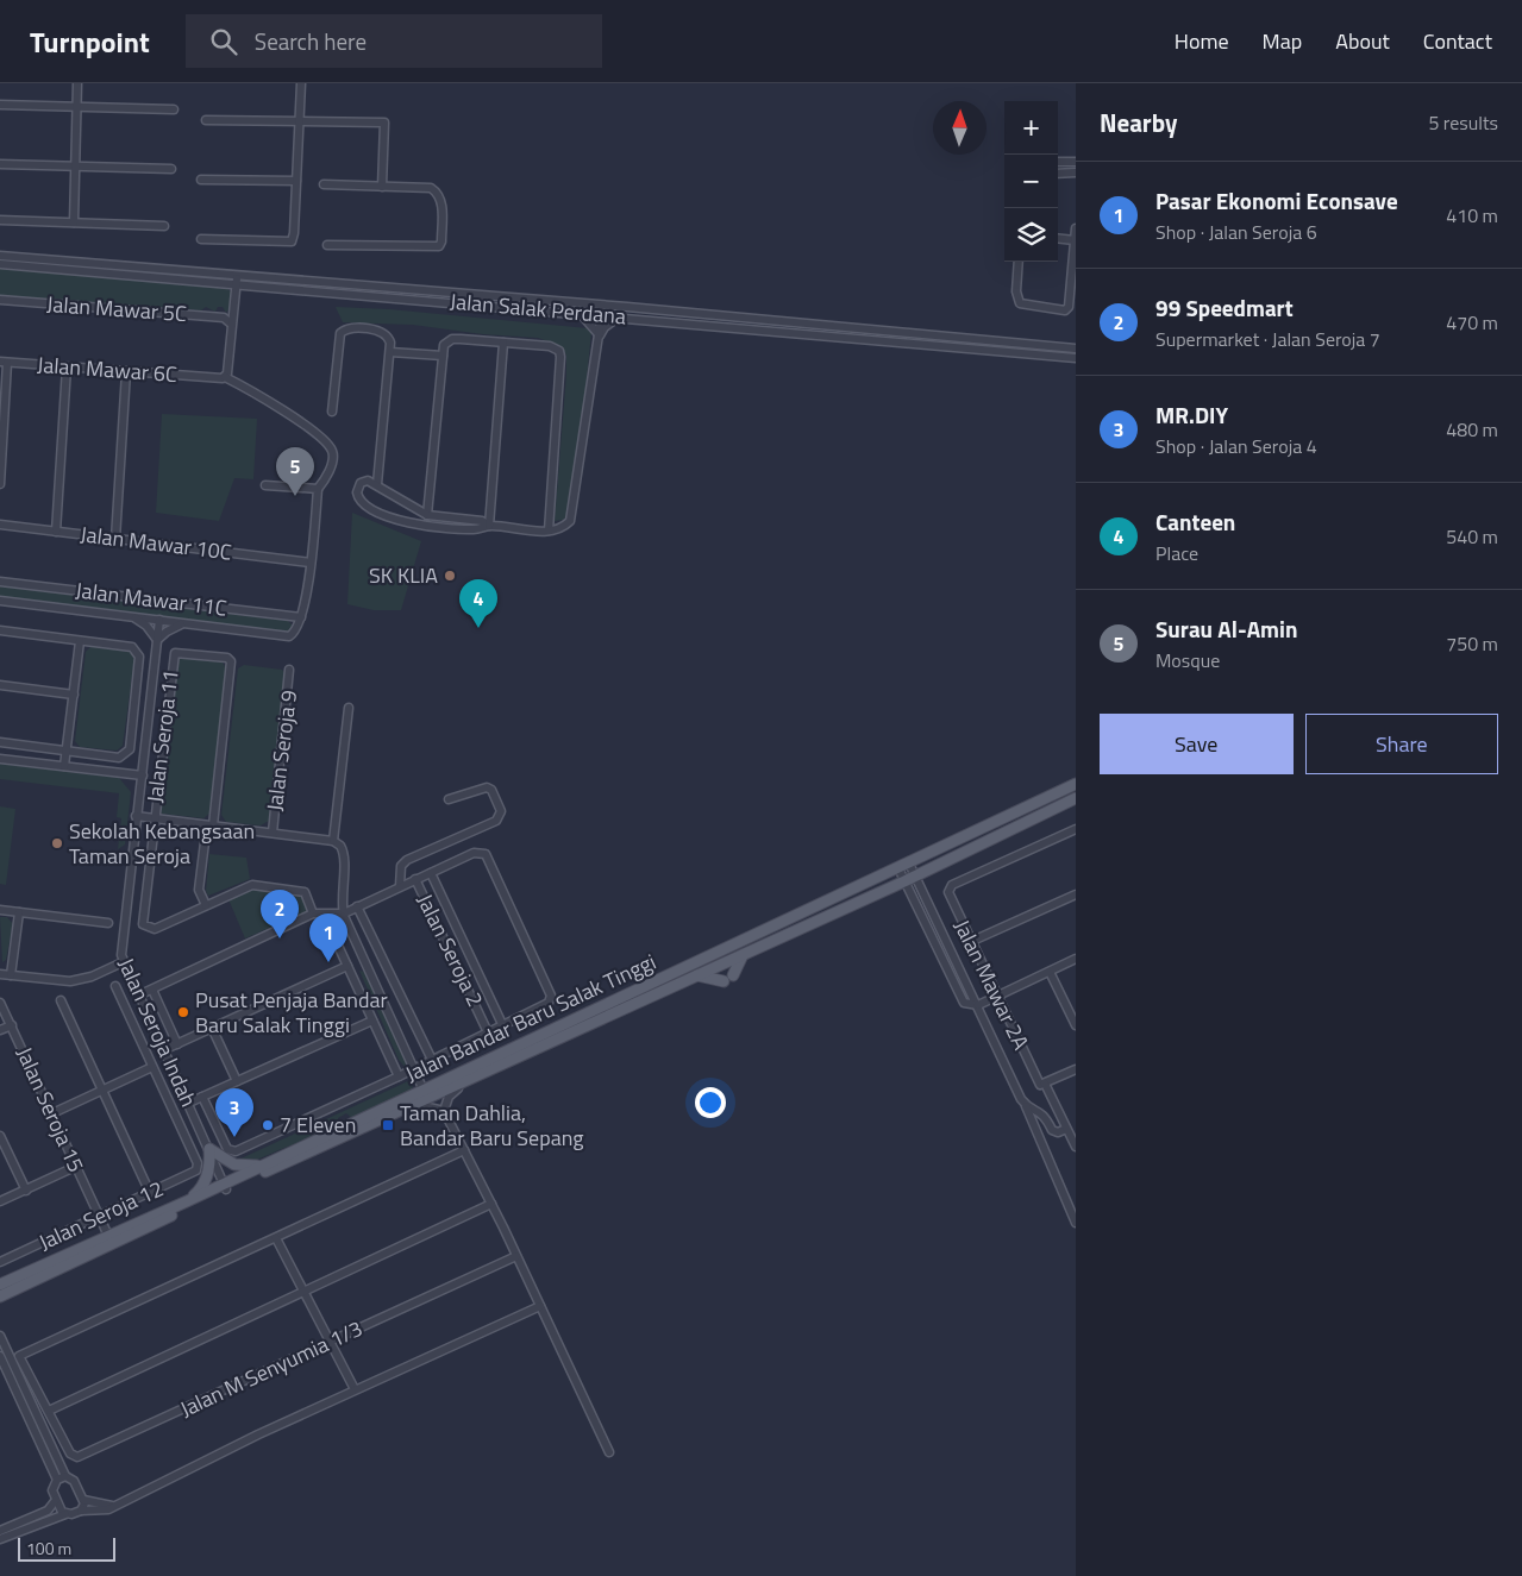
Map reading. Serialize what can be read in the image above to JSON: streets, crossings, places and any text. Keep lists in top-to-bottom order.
{
  "streets": {
    "main road": ["Jalan Bandar Baru Salak Tinggi"],
    "street": [
      "Jalan Mawar 5C",
      "Jalan Salak Perdana",
      "Jalan Mawar 6C",
      "Jalan Mawar 10C",
      "Jalan Mawar 11C",
      "Jalan Seroja 11",
      "Jalan Seroja 9",
      "Jalan Seroja 2",
      "Jalan Mawar 2A",
      "Jalan Seroja Indah",
      "Jalan Seroja 15",
      "Jalan Seroja 12",
      "Jalan M Senyumia 1/3"
    ]
  },
  "crossings": [
    ["Jalan Bandar Baru Salak Tinggi", "Jalan Seroja Indah"],
    ["Jalan Bandar Baru Salak Tinggi", "Jalan Seroja 15"],
    ["Jalan Seroja 15", "Jalan Seroja 12"]
  ],
  "places": {
    "other": [
      "SK KLIA",
      "Sekolah Kebangsaan Taman Seroja",
      "Pusat Penjaja Bandar Baru Salak Tinggi",
      "7 Eleven"
    ],
    "transit": ["Taman Dahlia, Bandar Baru Sepang"]
  },
  "scale_bar": "100 m",
  "north": "top",
  "page": {
    "header": "Turnpoint",
    "search": "Search here",
    "nav": [
      "Home",
      "Map",
      "About",
      "Contact"
    ],
    "heading": ["Nearby", "5 results"],
    "map_buttons": ["+", "−"],
    "list": [
      {
        "mark": "1",
        "name": "Pasar Ekonomi Econsave",
        "note": "Shop · Jalan Seroja 6",
        "value": "410 m"
      },
      {
        "mark": "2",
        "name": "99 Speedmart",
        "note": "Supermarket · Jalan Seroja 7",
        "value": "470 m"
      },
      {
        "mark": "3",
        "name": "MR.DIY",
        "note": "Shop · Jalan Seroja 4",
        "value": "480 m"
      },
      {
        "mark": "4",
        "name": "Canteen",
        "note": "Place",
        "value": "540 m"
      },
      {
        "mark": "5",
        "name": "Surau Al-Amin",
        "note": "Mosque",
        "value": "750 m"
      }
    ],
    "pins": [
      "5",
      "4",
      "2",
      "1",
      "3"
    ],
    "buttons": ["Save", "Share"],
    "scale": "100 m"
  }
}
